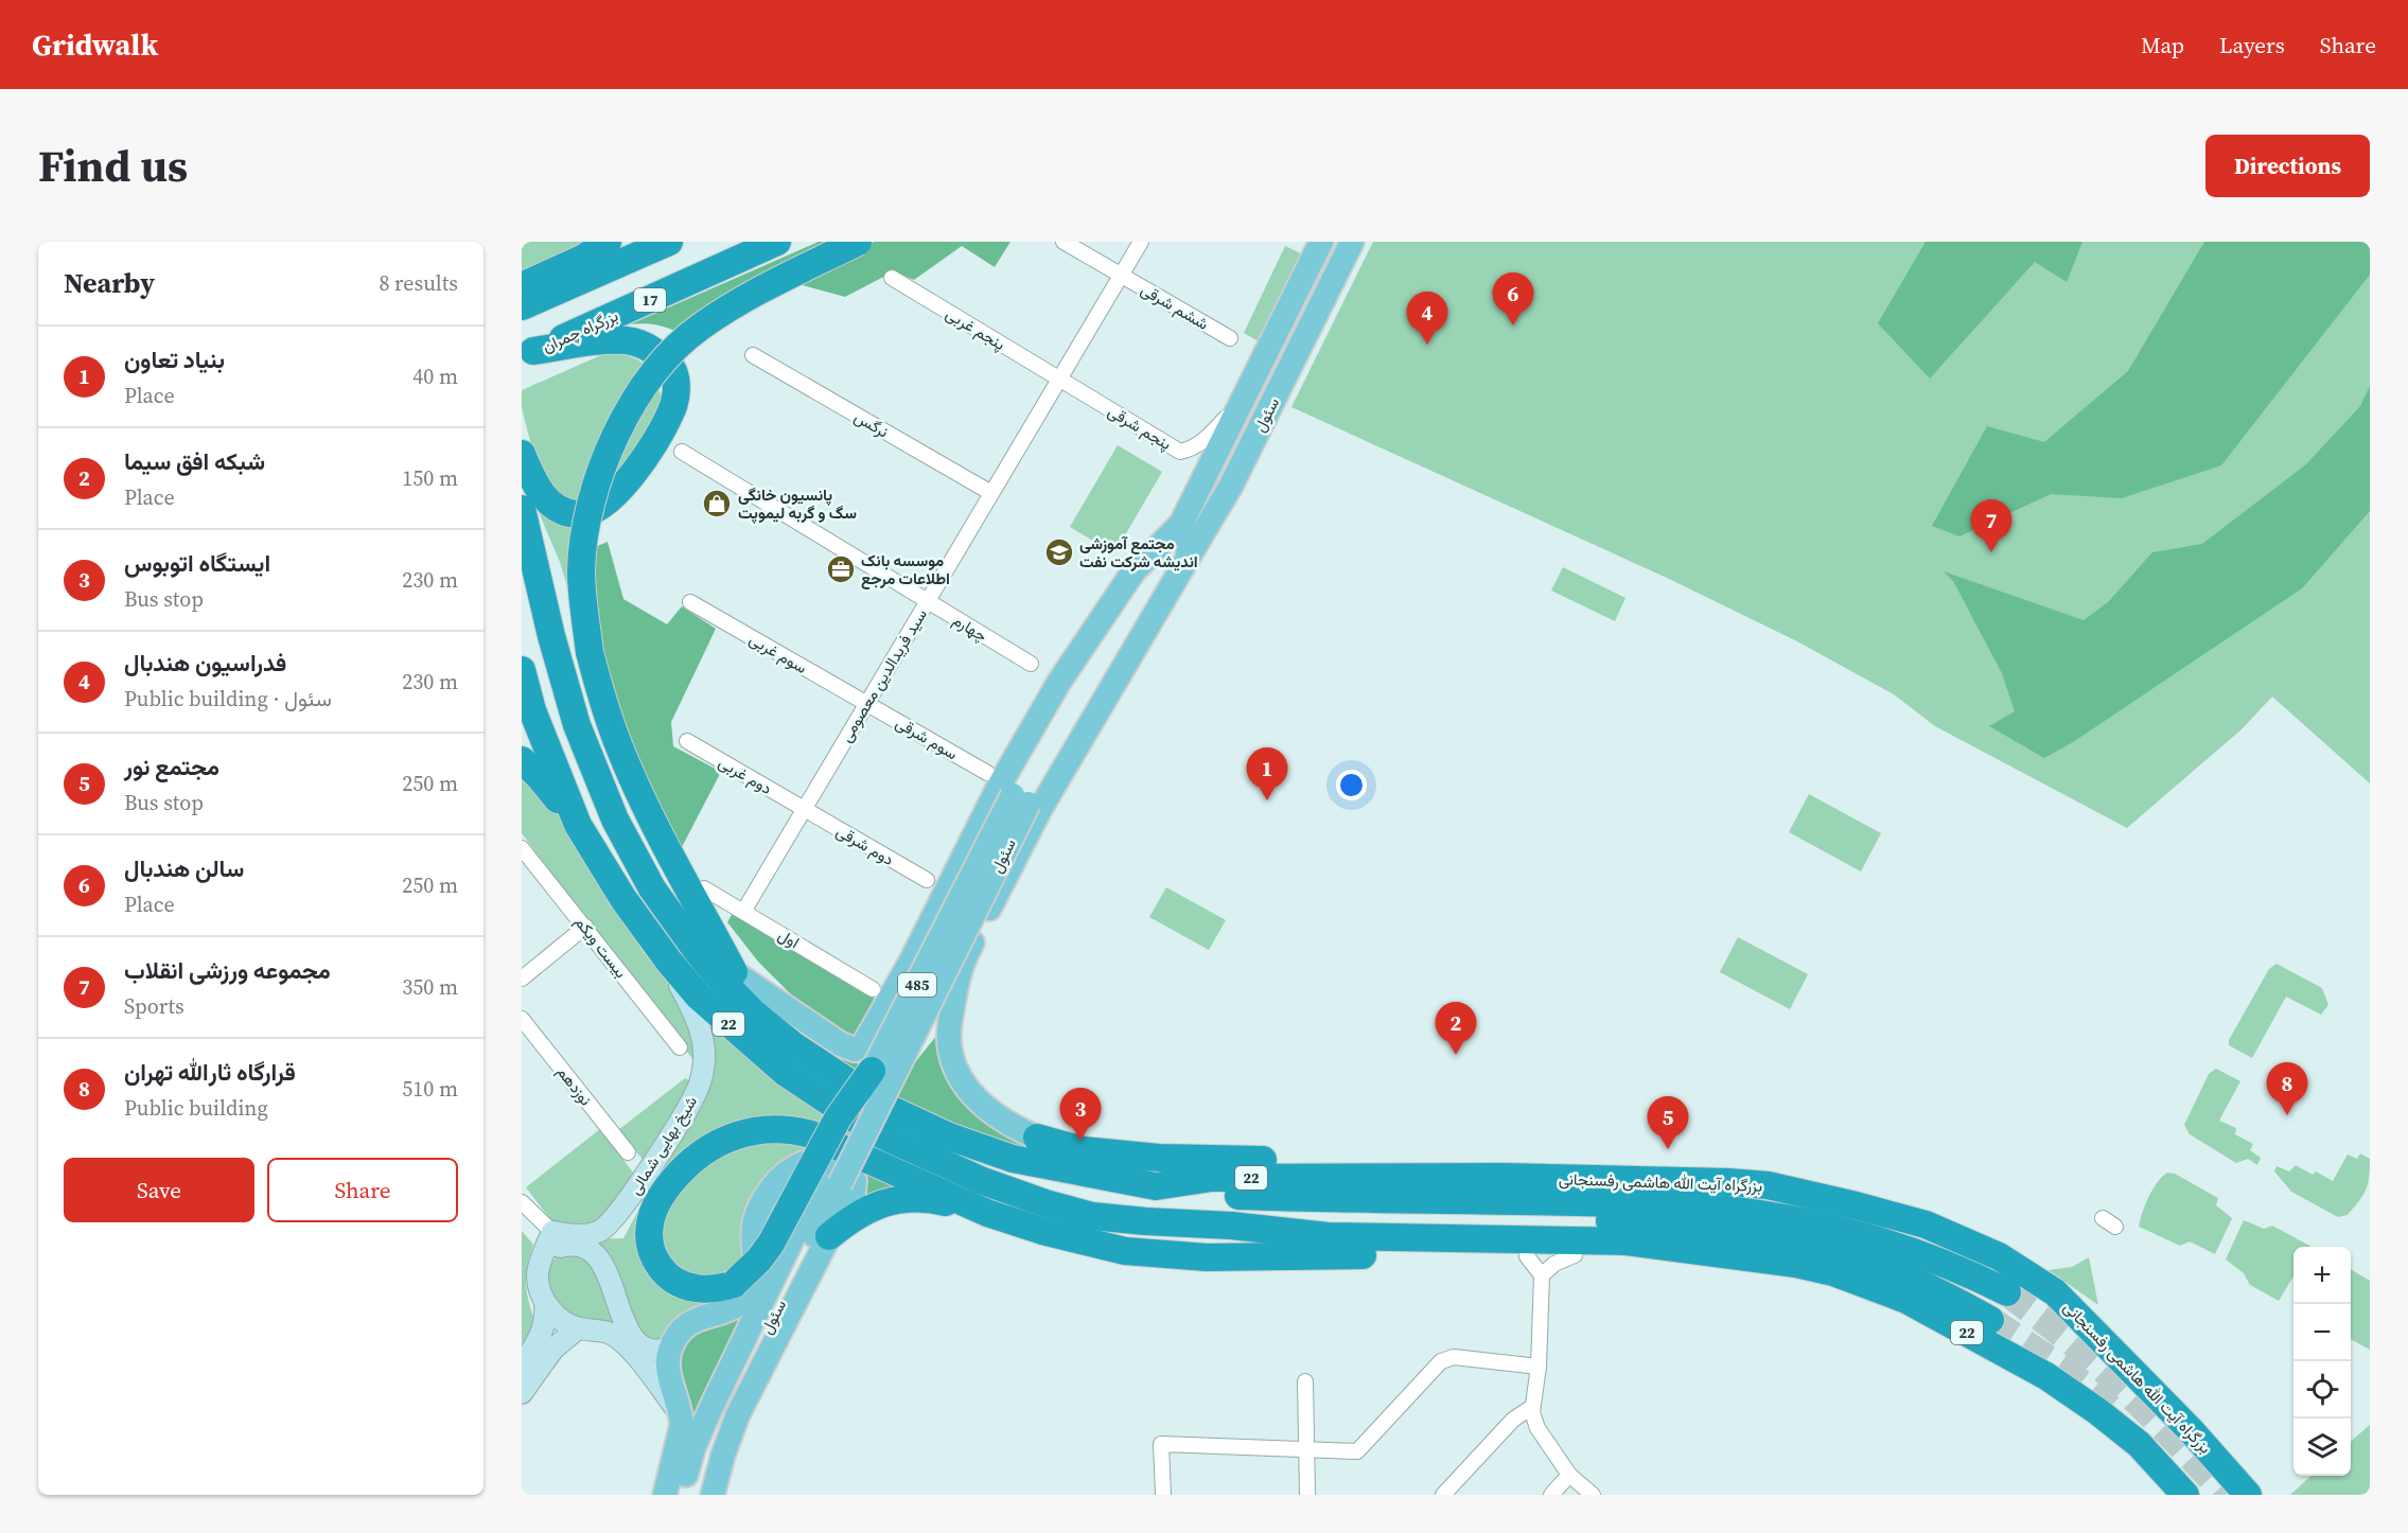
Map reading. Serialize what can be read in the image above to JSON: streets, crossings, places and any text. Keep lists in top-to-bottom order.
{
  "streets": {
    "highway": [
      "17",
      "بزرگراه چمران",
      "22",
      "بزرگراه آیت الله هاشمی رفسنجانی"
    ],
    "main road": ["سئول", "485", "شیخ بهایی شمالی"],
    "street": [
      "ششم شرقی",
      "پنجم غربی",
      "نرگس",
      "پنجم شرقی",
      "چهارم",
      "سوم غربی",
      "سید فریدالدین معصومی",
      "سوم شرقی",
      "دوم غربی",
      "دوم شرقی",
      "اول",
      "بیست ویکم",
      "نوزدهم"
    ]
  },
  "crossings": [
    ["ششم شرقی", "سید فریدالدین معصومی"],
    ["پنجم غربی", "پنجم شرقی"],
    ["پنجم غربی", "سید فریدالدین معصومی"],
    ["سئول", "پنجم شرقی"],
    ["نرگس", "سید فریدالدین معصومی"],
    ["پنجم شرقی", "سید فریدالدین معصومی"],
    ["چهارم", "سید فریدالدین معصومی"],
    ["سوم غربی", "سید فریدالدین معصومی"],
    ["سوم غربی", "سوم شرقی"],
    ["سید فریدالدین معصومی", "سوم شرقی"],
    ["سید فریدالدین معصومی", "دوم غربی"],
    ["سید فریدالدین معصومی", "دوم شرقی"],
    ["سید فریدالدین معصومی", "اول"],
    ["دوم غربی", "دوم شرقی"],
    ["22", "شیخ بهایی شمالی"]
  ],
  "places": {
    "shop": ["پانسیون خانگی سگ و گربه لیموپت"],
    "school or university": ["مجتمع آموزشی اندیشه شرکت نفت"],
    "office": ["موسسه بانک اطلاعات مرجع"]
  },
  "page": {
    "header": "Gridwalk",
    "nav": ["Map", "Layers", "Share"],
    "title": "Find us",
    "buttons": [
      "Directions",
      ["Save", "Share"]
    ],
    "heading": ["Nearby", "8 results"],
    "pins": [
      "6",
      "4",
      "7",
      "1",
      "2",
      "8",
      "3",
      "5"
    ],
    "list": [
      {
        "mark": "1",
        "name": "بنیاد تعاون",
        "note": "Place",
        "value": "40 m"
      },
      {
        "mark": "2",
        "name": "شبکه افق سیما",
        "note": "Place",
        "value": "150 m"
      },
      {
        "mark": "3",
        "name": "ایستگاه اتوبوس",
        "note": "Bus stop",
        "value": "230 m"
      },
      {
        "mark": "4",
        "name": "فدراسیون هندبال",
        "note": "Public building · سئول",
        "value": "230 m"
      },
      {
        "mark": "5",
        "name": "مجتمع نور",
        "note": "Bus stop",
        "value": "250 m"
      },
      {
        "mark": "6",
        "name": "سالن هندبال",
        "note": "Place",
        "value": "250 m"
      },
      {
        "mark": "7",
        "name": "مجموعه ورزشی انقلاب",
        "note": "Sports",
        "value": "350 m"
      },
      {
        "mark": "8",
        "name": "قرارگاه ثارالله تهران",
        "note": "Public building",
        "value": "510 m"
      }
    ],
    "map_buttons": ["+", "−"]
  }
}
